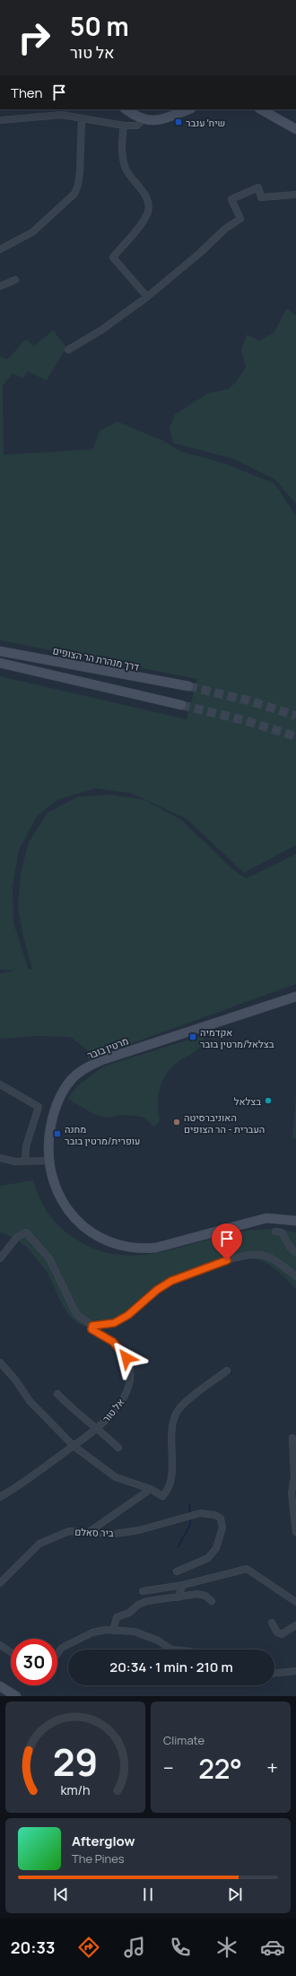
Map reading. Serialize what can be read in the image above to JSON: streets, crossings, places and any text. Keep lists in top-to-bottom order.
{
  "streets": {
    "street": [
      "דרך מנהרת הר הצופים",
      "מרטין בובר",
      "אל טור",
      "ביר סאלם"
    ]
  },
  "places": {
    "transit": ["שיח׳ ענבר", "אקדמיה בצלאל/מרטין בובר", "מחנה עופרית/מרטין בובר"],
    "other": ["בצלאל", "האוניברסיטה העברית - הר הצופים"]
  },
  "page": {
    "turn": ["50 m", "אל טור"],
    "then": "Then",
    "limit": "30",
    "trip": "20:34 · 1 min · 210 m",
    "tile": "Climate",
    "heat": ["−", "22°", "+"],
    "song": ["Afterglow", "The Pines"],
    "tabs": "20:33",
    "gauge": ["29", "km/h"]
  }
}
